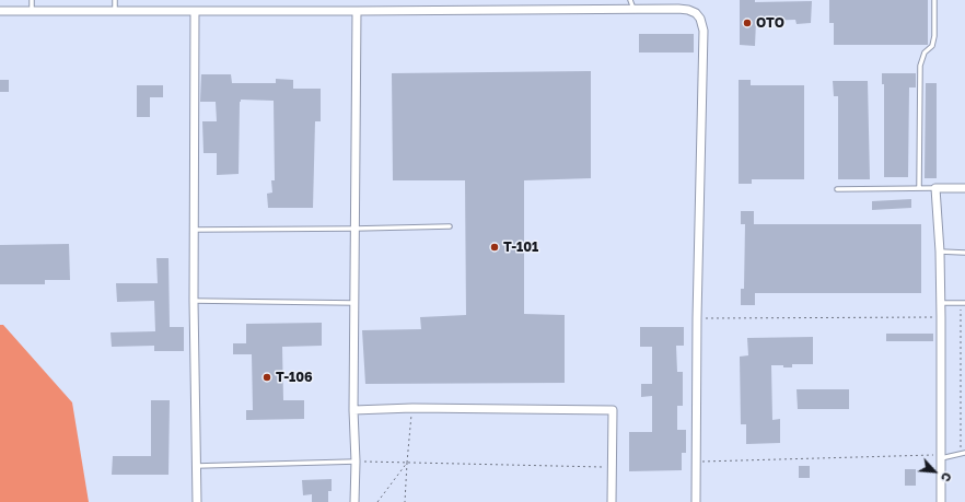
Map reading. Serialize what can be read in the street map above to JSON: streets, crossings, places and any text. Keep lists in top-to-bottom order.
{
  "places": ["ОТО", "Т-101", "Т-106"],
  "north": "bottom right"
}
